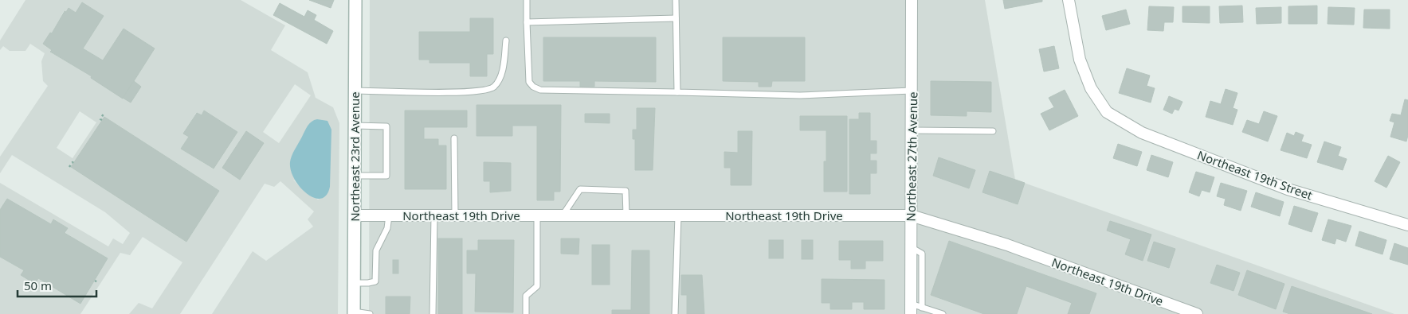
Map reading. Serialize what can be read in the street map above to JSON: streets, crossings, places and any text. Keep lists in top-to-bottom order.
{
  "streets": {
    "main road": ["Northeast 23rd Avenue"],
    "street": ["Northeast 27th Avenue", "Northeast 19th Street", "Northeast 19th Drive"]
  },
  "crossings": [
    ["Northeast 23rd Avenue", "Northeast 19th Drive"],
    ["Northeast 27th Avenue", "Northeast 19th Drive"]
  ],
  "scale_bar": "50 m"
}
